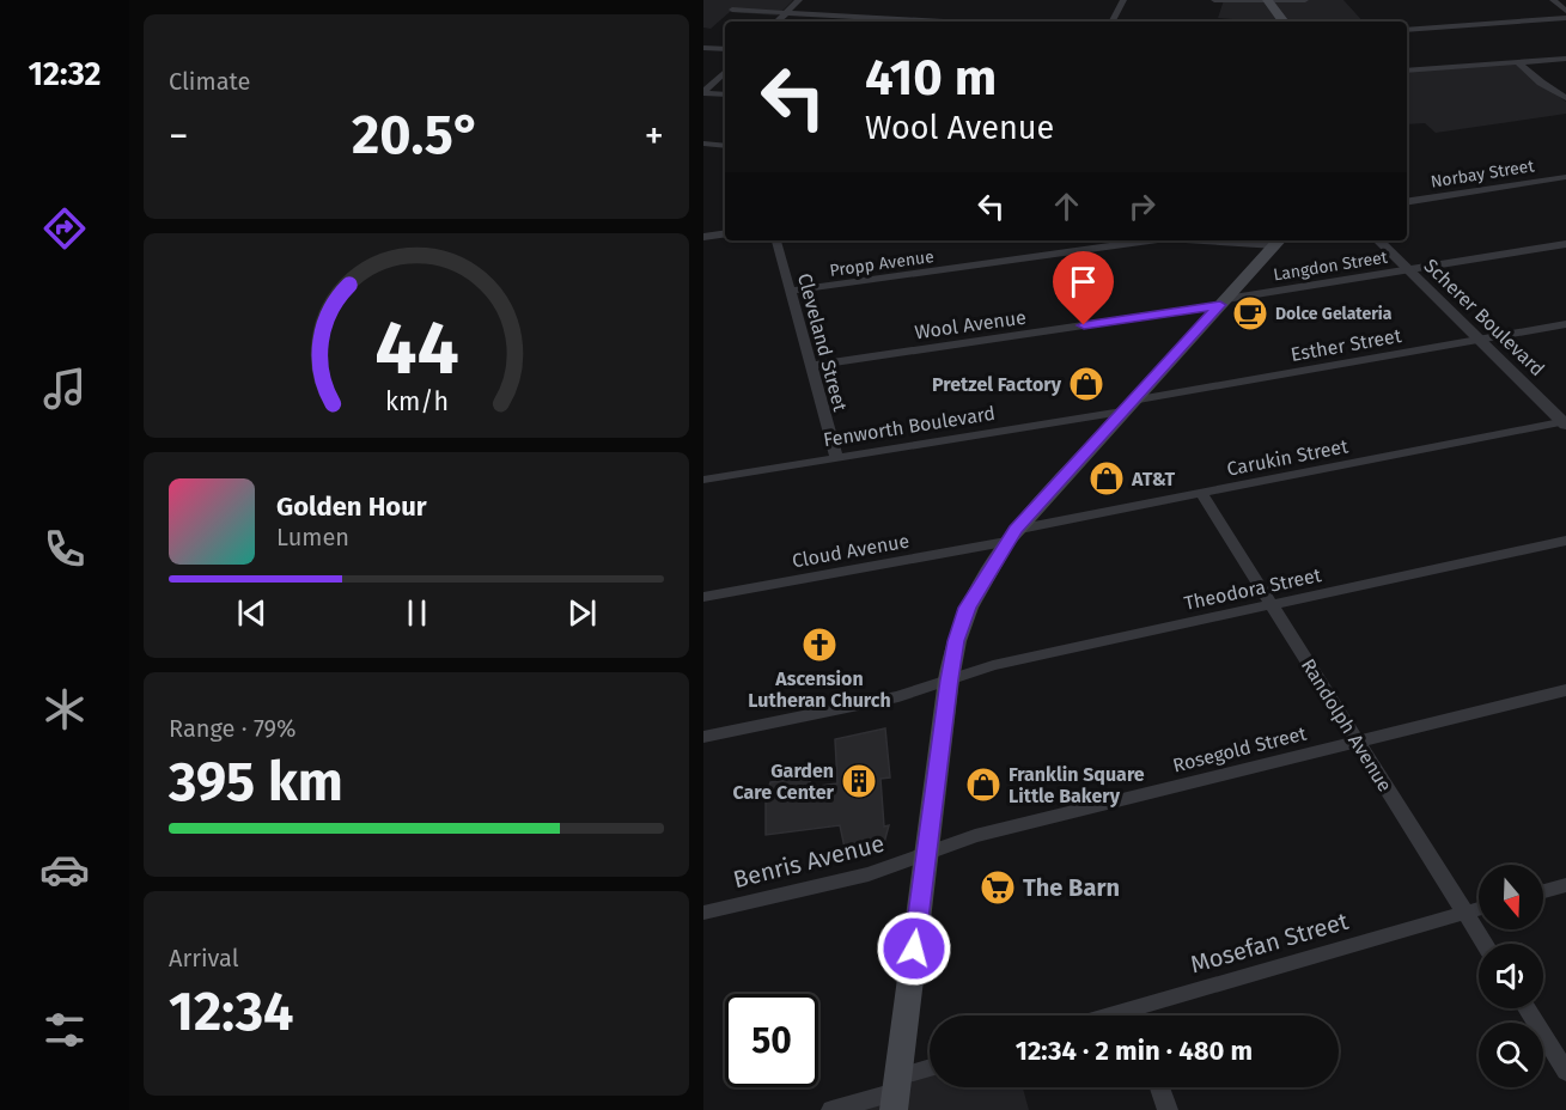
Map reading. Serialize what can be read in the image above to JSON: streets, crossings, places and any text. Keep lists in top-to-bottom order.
{
  "streets": {
    "street": [
      "Norbay Street",
      "Propp Avenue",
      "Langdon Street",
      "Scherer Boulevard",
      "Wool Avenue",
      "Cleveland Street",
      "Esther Street",
      "Fenworth Boulevard",
      "Carukin Street",
      "Cloud Avenue",
      "Theodora Street",
      "Randolph Avenue",
      "Rosegold Street",
      "Benris Avenue",
      "Mosefan Street"
    ]
  },
  "crossings": [
    ["Propp Avenue", "Cleveland Street"],
    ["Langdon Street", "Scherer Boulevard"],
    ["Langdon Street", "Wool Avenue"],
    ["Scherer Boulevard", "Esther Street"],
    ["Scherer Boulevard", "Carukin Street"],
    ["Wool Avenue", "Cleveland Street"],
    ["Cleveland Street", "Fenworth Boulevard"],
    ["Esther Street", "Fenworth Boulevard"],
    ["Carukin Street", "Cloud Avenue"],
    ["Carukin Street", "Randolph Avenue"],
    ["Theodora Street", "Randolph Avenue"],
    ["Randolph Avenue", "Rosegold Street"],
    ["Randolph Avenue", "Mosefan Street"],
    ["Rosegold Street", "Benris Avenue"]
  ],
  "places": {
    "cafe": ["Dolce Gelateria"],
    "shop": ["Pretzel Factory", "AT&T", "Franklin Square Little Bakery"],
    "church": ["Ascension Lutheran Church"],
    "building": ["Garden Care Center"],
    "supermarket": ["The Barn"]
  },
  "north": "bottom",
  "page": {
    "tabs": "12:32",
    "tile": [
      "Climate",
      ["Range · 79%", "395 km"],
      ["Arrival", "12:34"]
    ],
    "turn": ["410 m", "Wool Avenue"],
    "heat": ["−", "20.5°", "+"],
    "song": ["Golden Hour", "Lumen"],
    "limit": "50",
    "trip": "12:34 · 2 min · 480 m",
    "gauge": ["44", "km/h"]
  }
}
